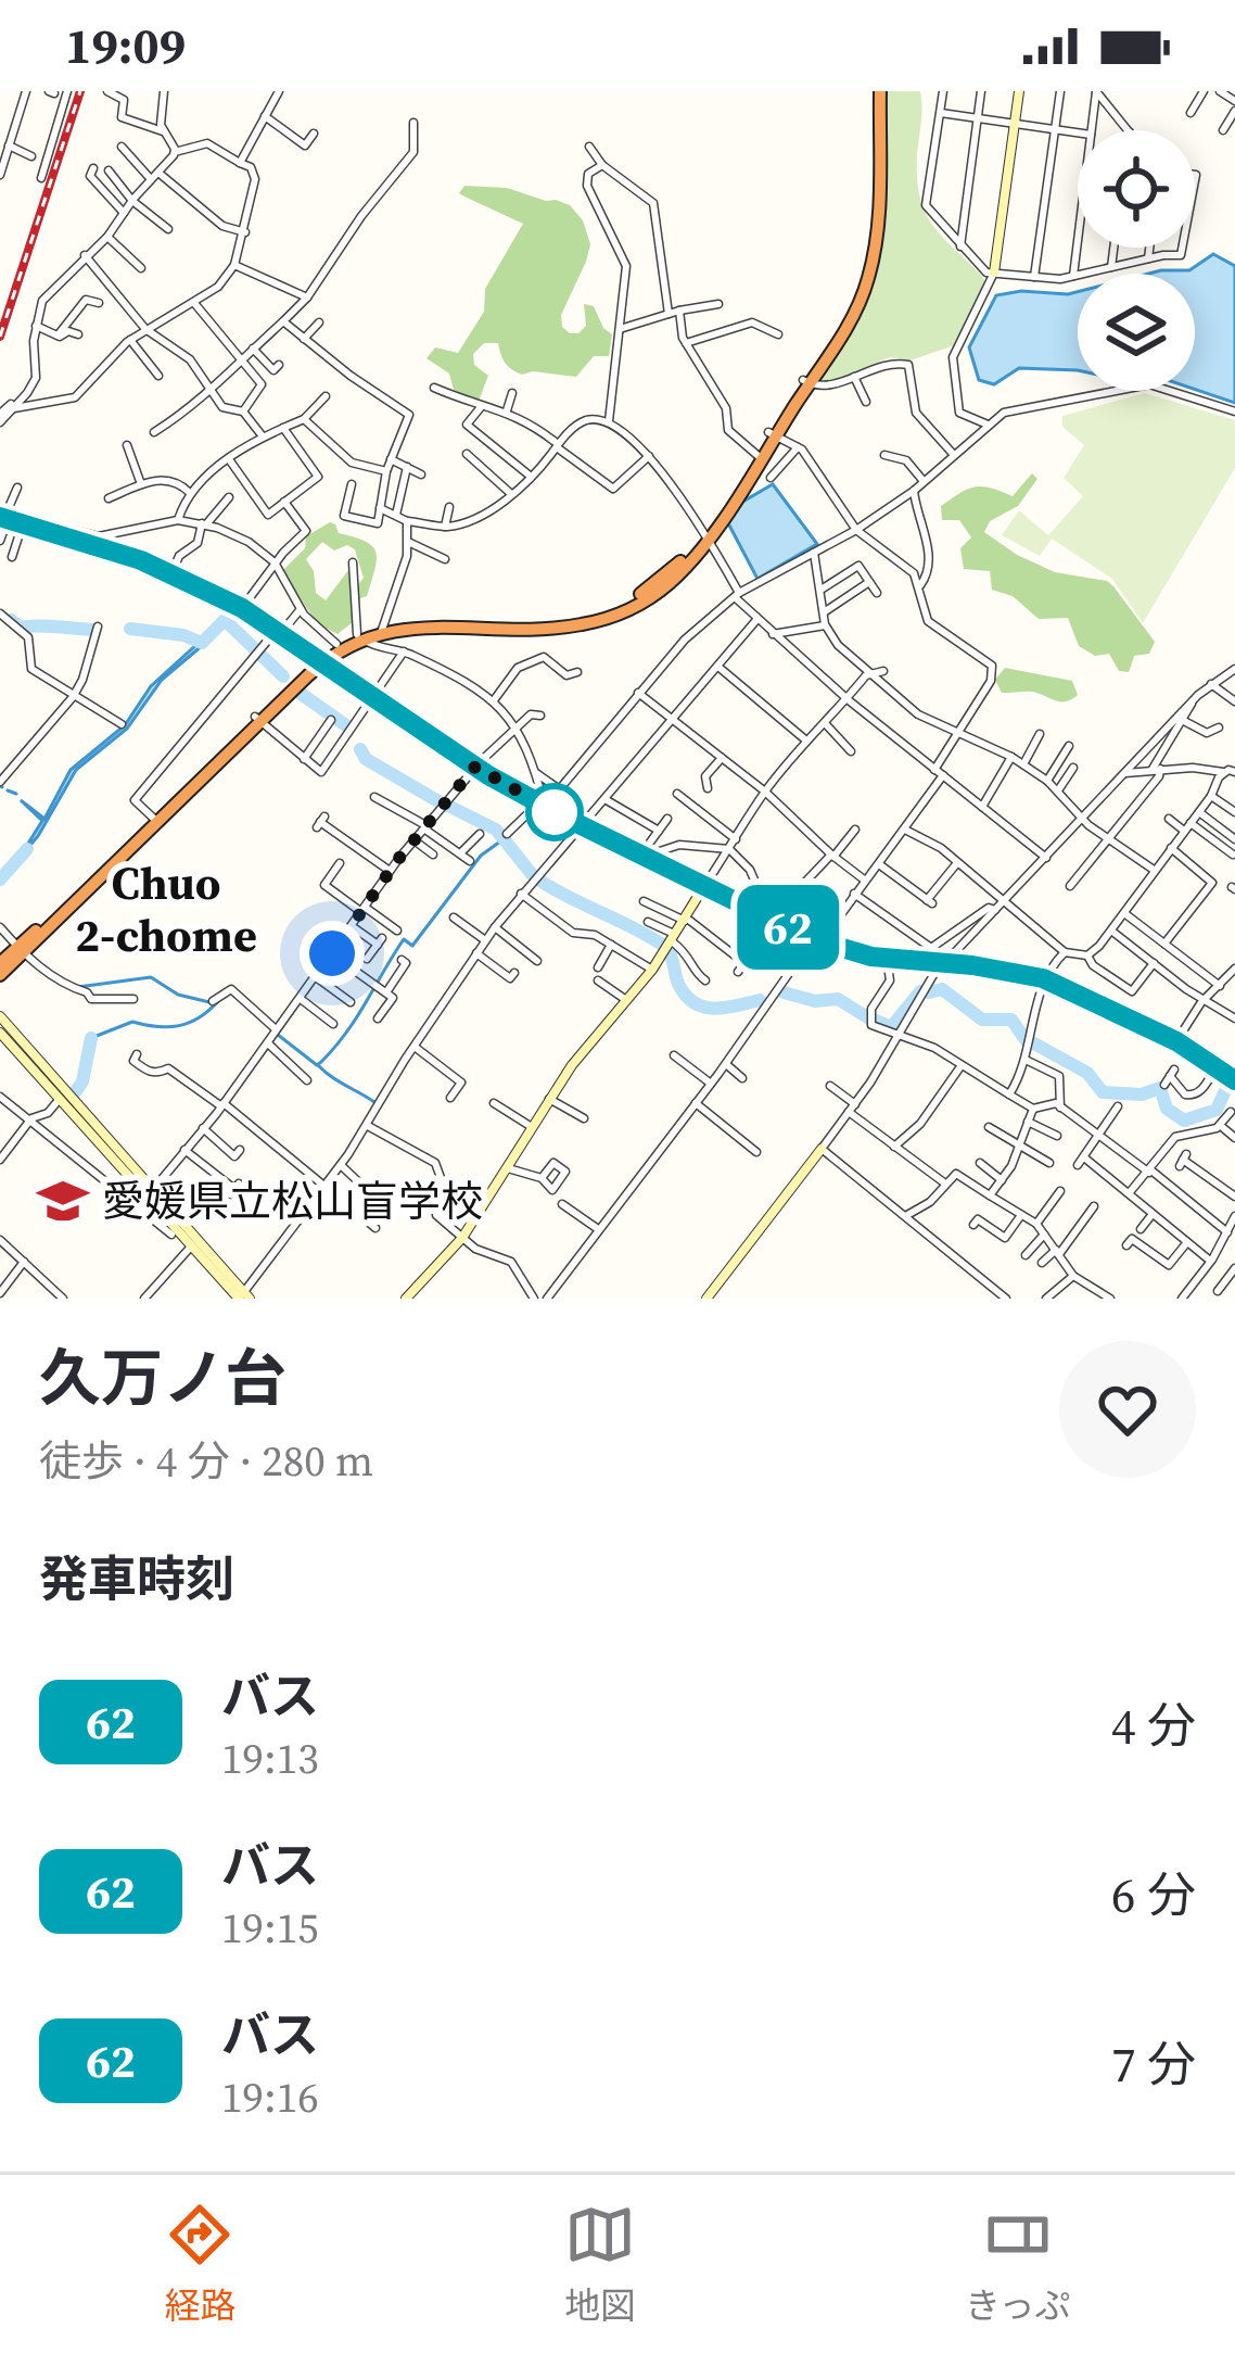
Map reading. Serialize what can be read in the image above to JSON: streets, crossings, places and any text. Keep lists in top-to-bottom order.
{
  "districts": ["Chuo 2-chome"],
  "places": {
    "school or university": ["愛媛県立松山盲学校"]
  },
  "lines": ["bus line 62"],
  "page": {
    "status": "19:09",
    "on_map": "62",
    "heading": [
      ["久万ノ台", "徒歩 · 4 分 · 280 m"],
      "発車時刻"
    ],
    "list": [
      {
        "mark": "62",
        "name": "バス",
        "note": "19:13",
        "value": "4 分"
      },
      {
        "mark": "62",
        "name": "バス",
        "note": "19:15",
        "value": "6 分"
      },
      {
        "mark": "62",
        "name": "バス",
        "note": "19:16",
        "value": "7 分"
      }
    ],
    "tabs": ["経路", "地図", "きっぷ"]
  }
}
